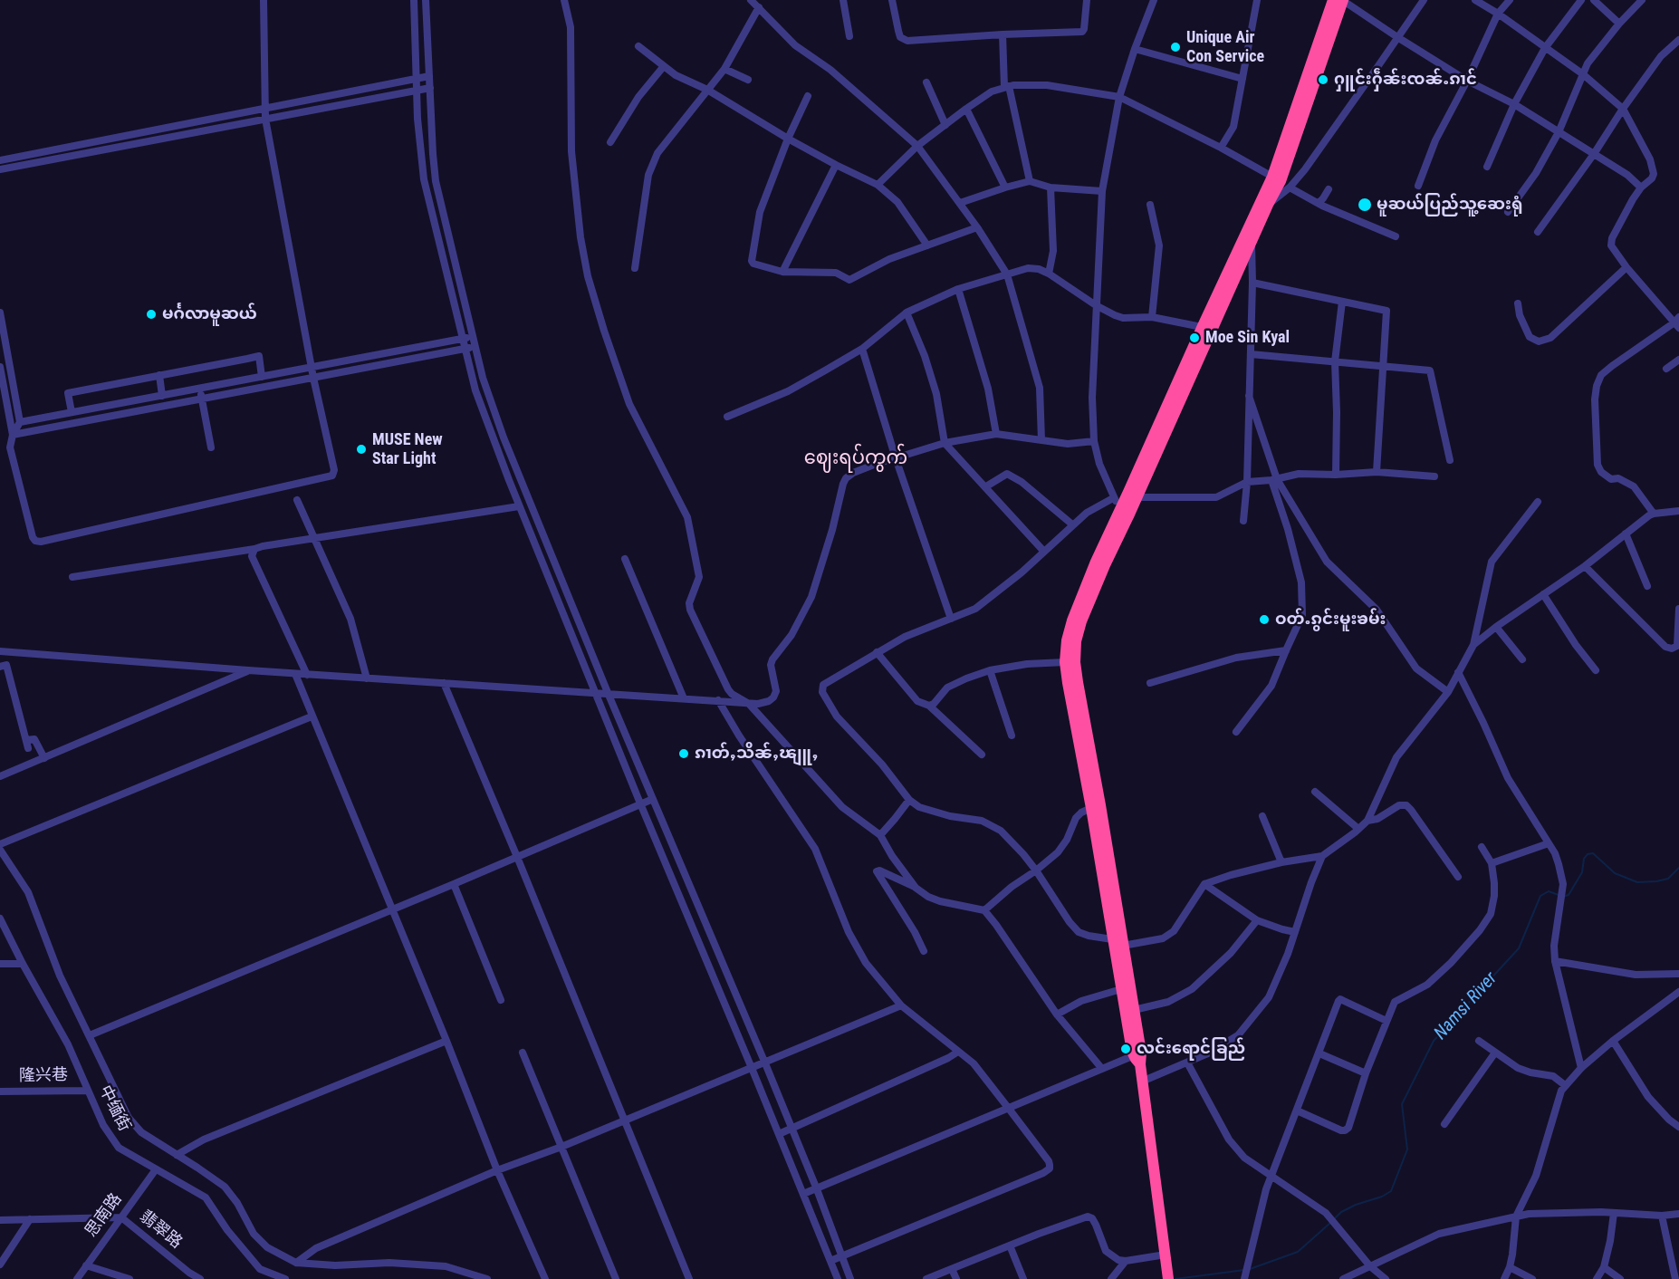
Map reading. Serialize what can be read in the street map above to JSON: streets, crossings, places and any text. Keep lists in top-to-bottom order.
{
  "streets": {
    "street": [
      "隆兴巷",
      "中缅街",
      "思南路",
      "翡翠路"
    ]
  },
  "crossings": [
    ["隆兴巷", "中缅街"],
    ["中缅街", "思南路"],
    ["思南路", "翡翠路"]
  ],
  "districts": ["ဈေးရပ်ကွက်"],
  "water": ["Namsi River"],
  "places": [
    "Unique Air Con Service",
    "ႁူင်းႁဵၼ်းၸၼ်ႉၵၢင်",
    "မူဆယ်ပြည်သူ့ဆေးရုံ",
    "မင်္ဂလာမူဆယ်",
    "Moe Sin Kyal",
    "MUSE New Star Light",
    "ဝတ်ႉၵွင်းမူးၶမ်း",
    "ၵၢတ်ႇသိၼ်ႇၽျူႇ",
    "လင်းရောင်ခြည်"
  ]
}
